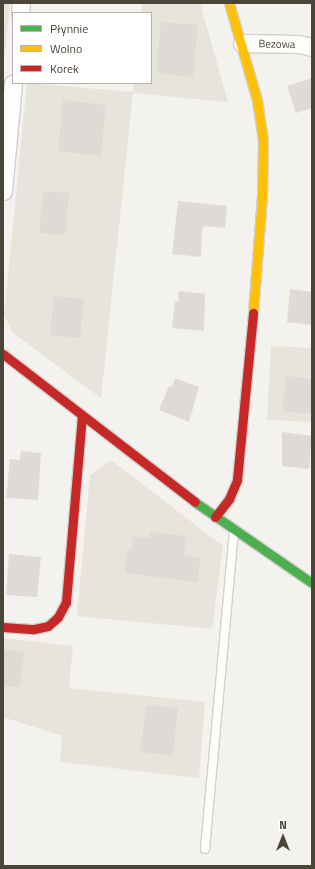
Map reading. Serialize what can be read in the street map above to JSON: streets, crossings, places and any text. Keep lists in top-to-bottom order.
{
  "streets": {
    "street": ["Bezowa"]
  },
  "legend": ["Płynnie", "Wolno", "Korek"],
  "north": "top"
}
